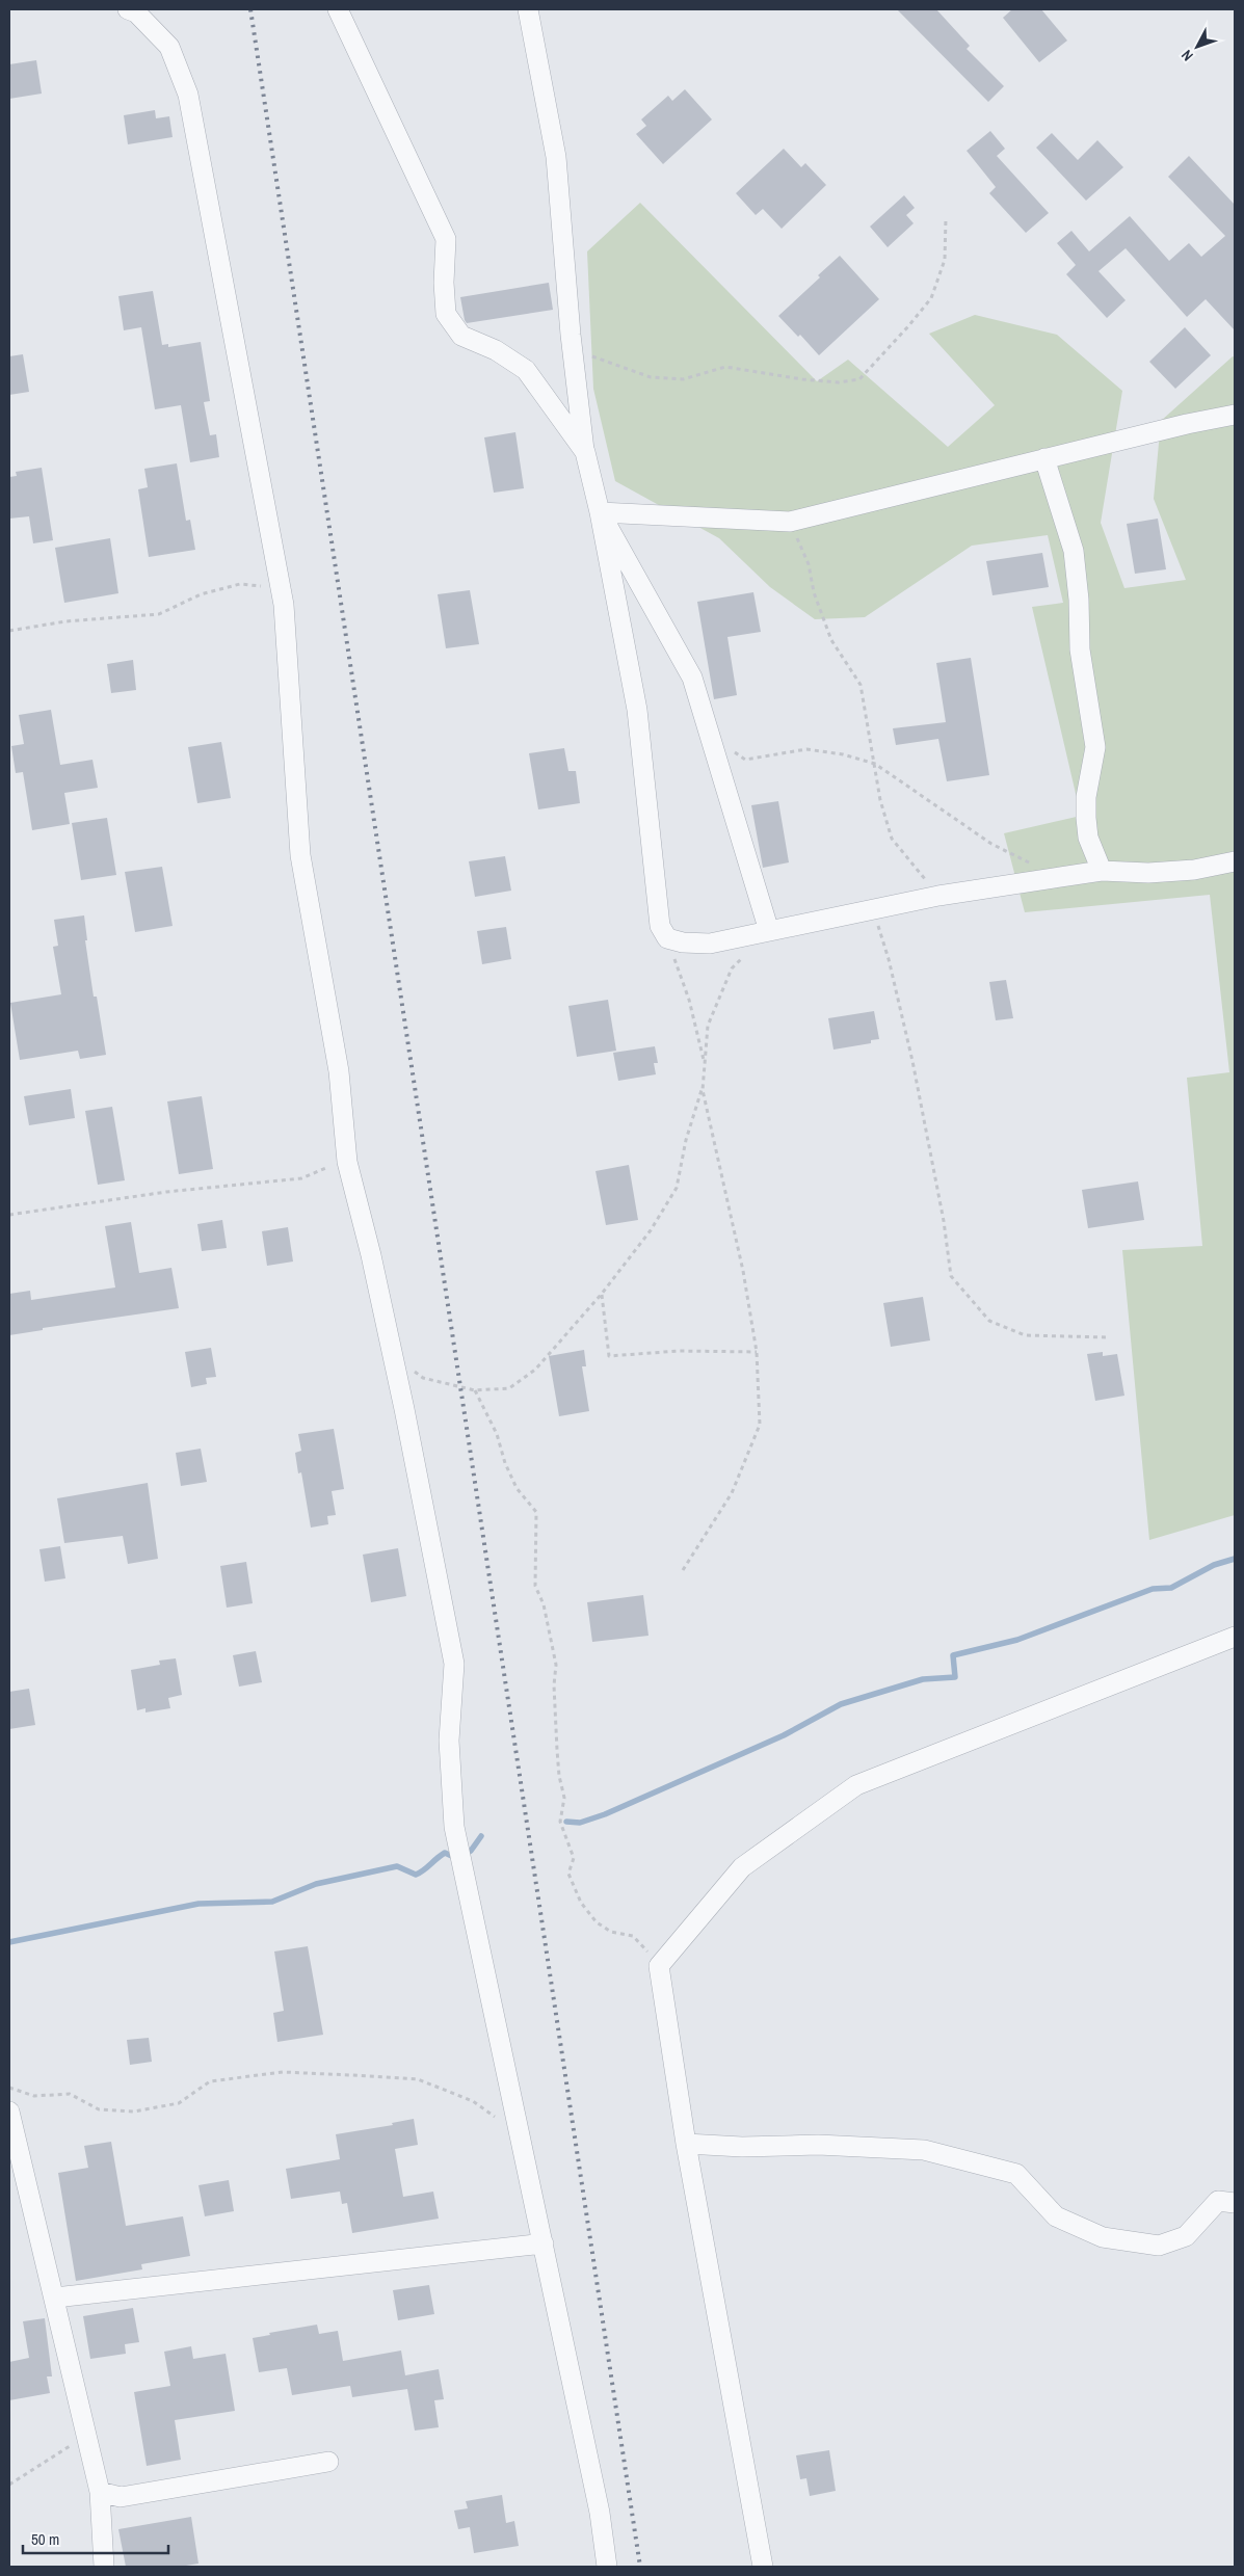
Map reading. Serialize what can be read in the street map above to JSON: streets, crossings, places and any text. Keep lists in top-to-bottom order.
{
  "scale_bar": "50 m",
  "north": "bottom left"
}
